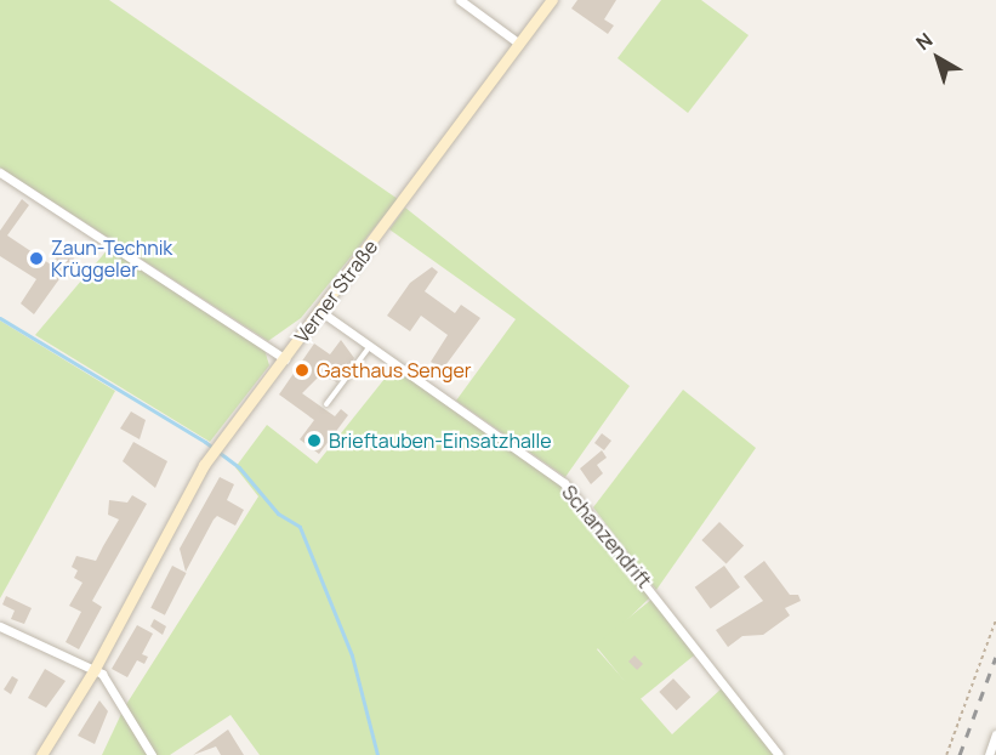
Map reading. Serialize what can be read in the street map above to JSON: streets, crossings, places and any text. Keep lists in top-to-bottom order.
{
  "streets": {
    "street": ["Verner Straße", "Schanzendrift"]
  },
  "crossings": [
    ["Verner Straße", "Schanzendrift"]
  ],
  "places": ["Zaun-Technik Krüggeler", "Gasthaus Senger", "Brieftauben-Einsatzhalle"],
  "north": "top left"
}
